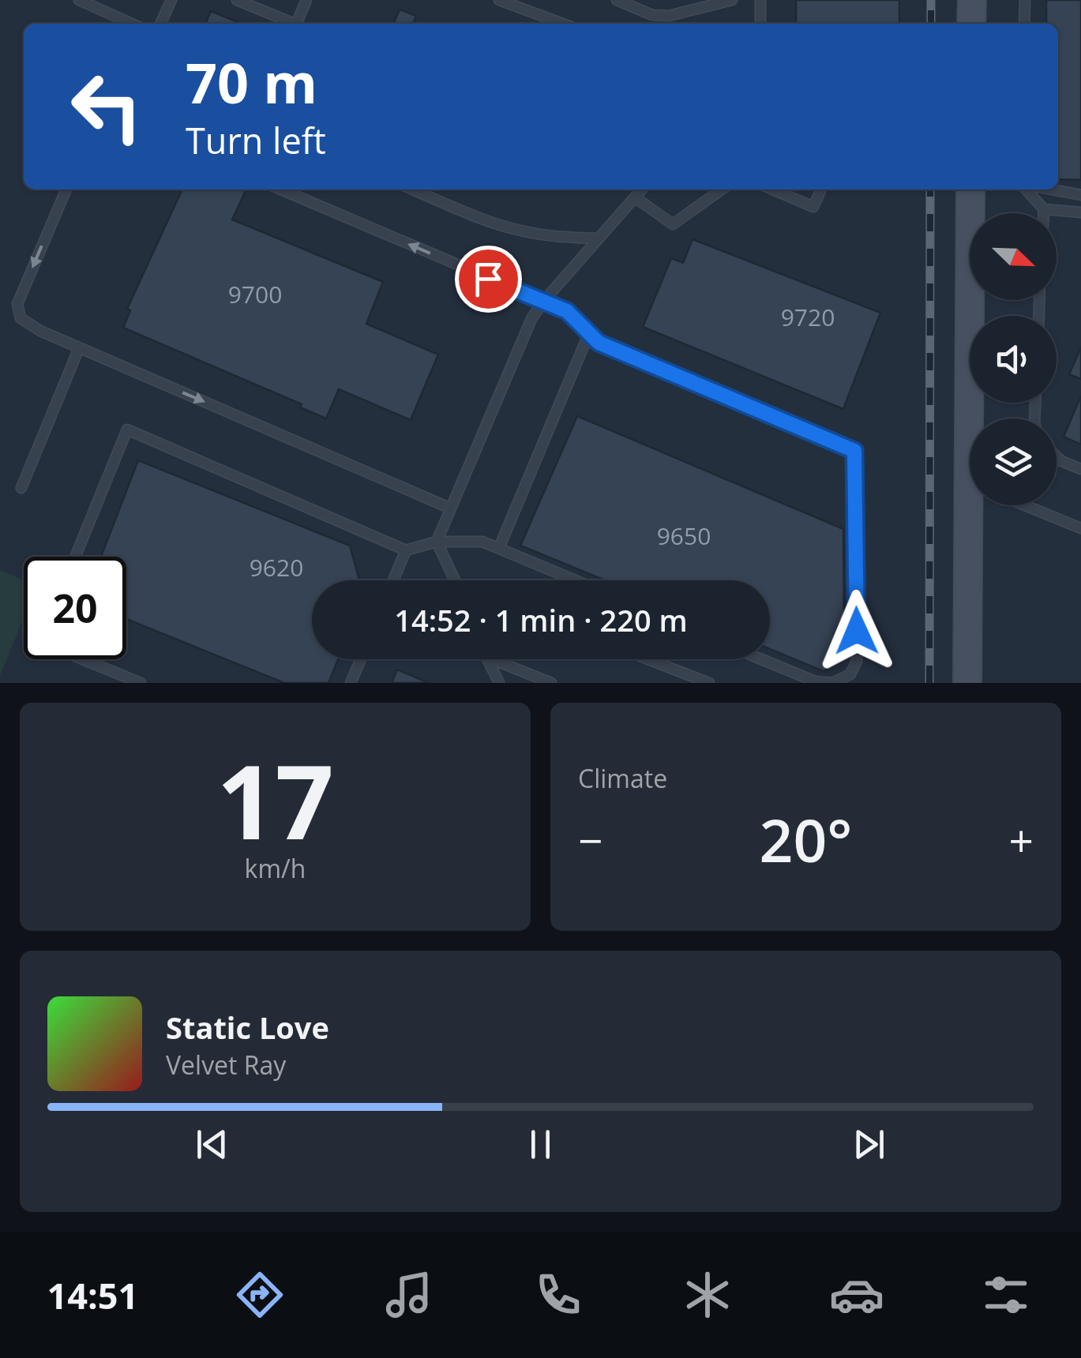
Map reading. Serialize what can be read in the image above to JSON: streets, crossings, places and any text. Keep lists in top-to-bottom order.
{
  "house_numbers": [
    "9700",
    "9720",
    "9650",
    "9620"
  ],
  "north": "bottom right",
  "page": {
    "turn": ["70 m", "Turn left"],
    "limit": "20",
    "trip": "14:52 · 1 min · 220 m",
    "tile": [
      ["17", "km/h"],
      "Climate"
    ],
    "heat": ["−", "20°", "+"],
    "song": ["Static Love", "Velvet Ray"],
    "tabs": "14:51"
  }
}
